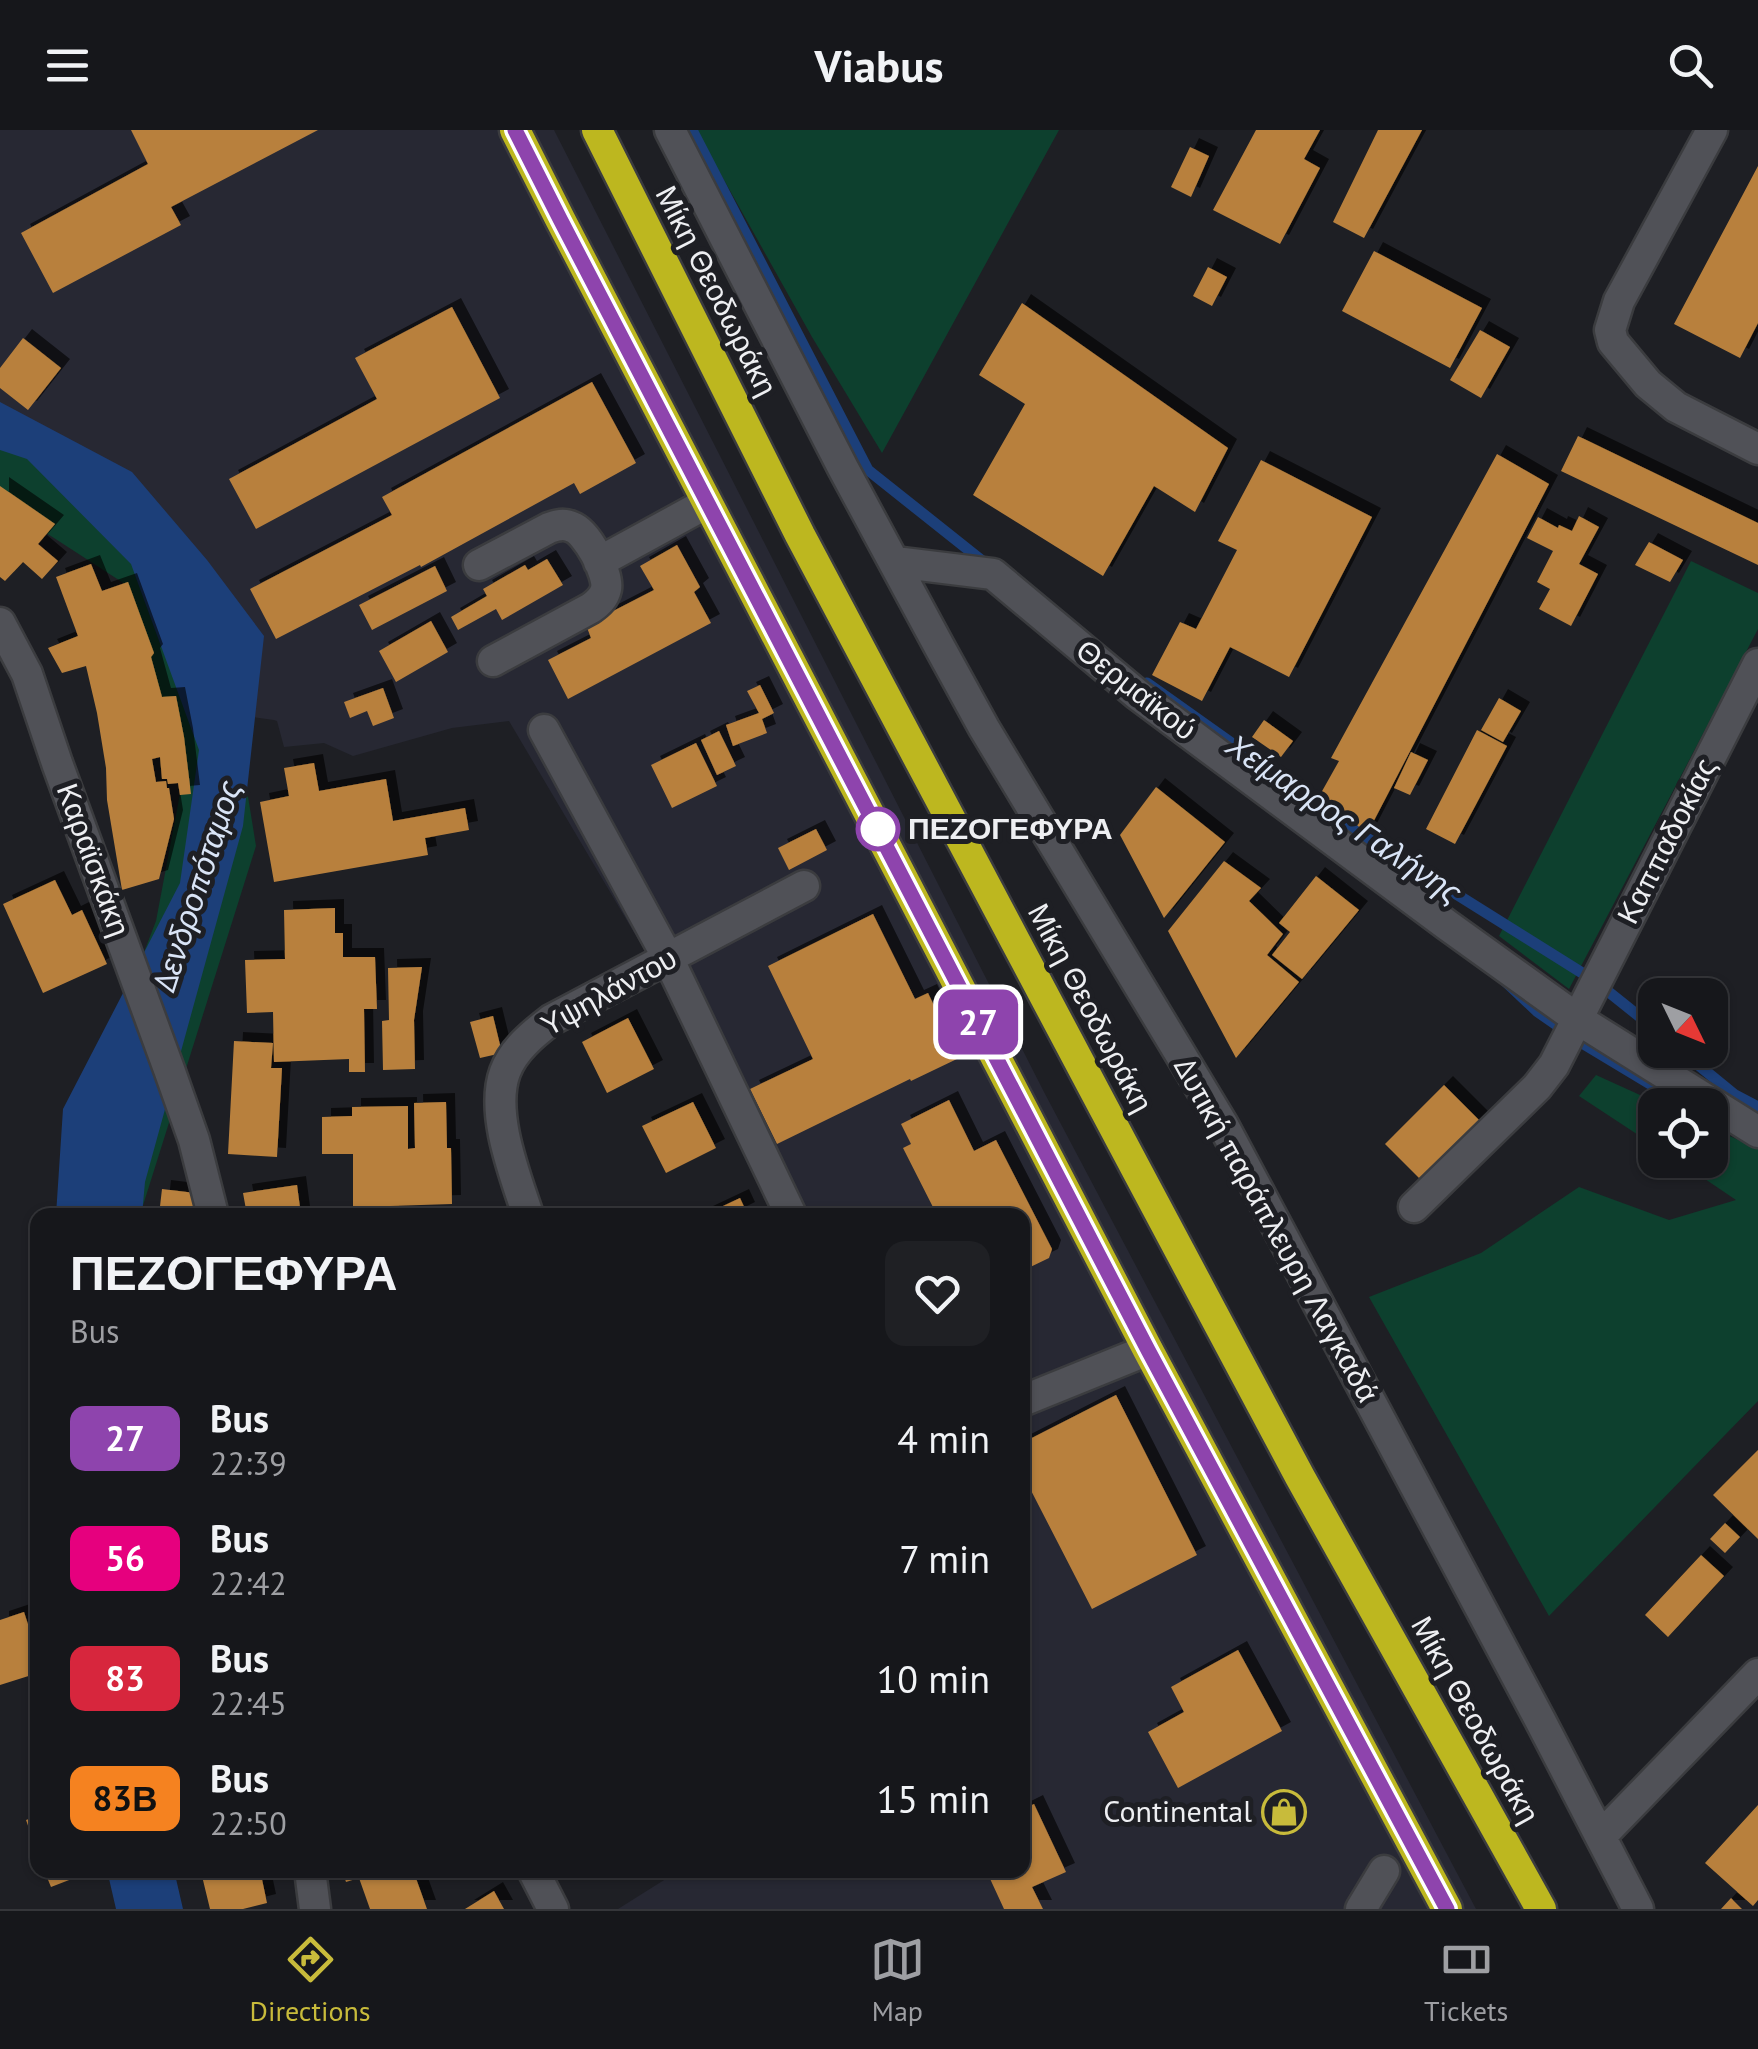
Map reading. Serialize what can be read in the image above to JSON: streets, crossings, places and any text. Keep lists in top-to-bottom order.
{
  "streets": {
    "highway": ["Μίκη Θεοδωράκη"],
    "street": [
      "Θερμαϊκού",
      "Καππαδοκίας",
      "Καραϊσκάκη",
      "Υψηλάντου",
      "Δυτική παράπλευρη Λαγκαδά"
    ]
  },
  "crossings": [
    ["Θερμαϊκού", "Καππαδοκίας"],
    ["Θερμαϊκού", "Δυτική παράπλευρη Λαγκαδά"]
  ],
  "water": ["Χείμαρρος Γαλήνης", "Δενδροπόταμος"],
  "places": {
    "other": ["ΠΕΖΟΓΕΦΥΡΑ"],
    "shop": ["Continental"]
  },
  "lines": ["bus line 27"],
  "north": "bottom right",
  "page": {
    "header": "Viabus",
    "on_map": "27",
    "heading": ["ΠΕΖΟΓΕΦΥΡΑ", "Bus"],
    "list": [
      {
        "mark": "27",
        "name": "Bus",
        "note": "22:39",
        "value": "4 min"
      },
      {
        "mark": "56",
        "name": "Bus",
        "note": "22:42",
        "value": "7 min"
      },
      {
        "mark": "83",
        "name": "Bus",
        "note": "22:45",
        "value": "10 min"
      },
      {
        "mark": "83Β",
        "name": "Bus",
        "note": "22:50",
        "value": "15 min"
      }
    ],
    "tabs": ["Directions", "Map", "Tickets"]
  }
}
